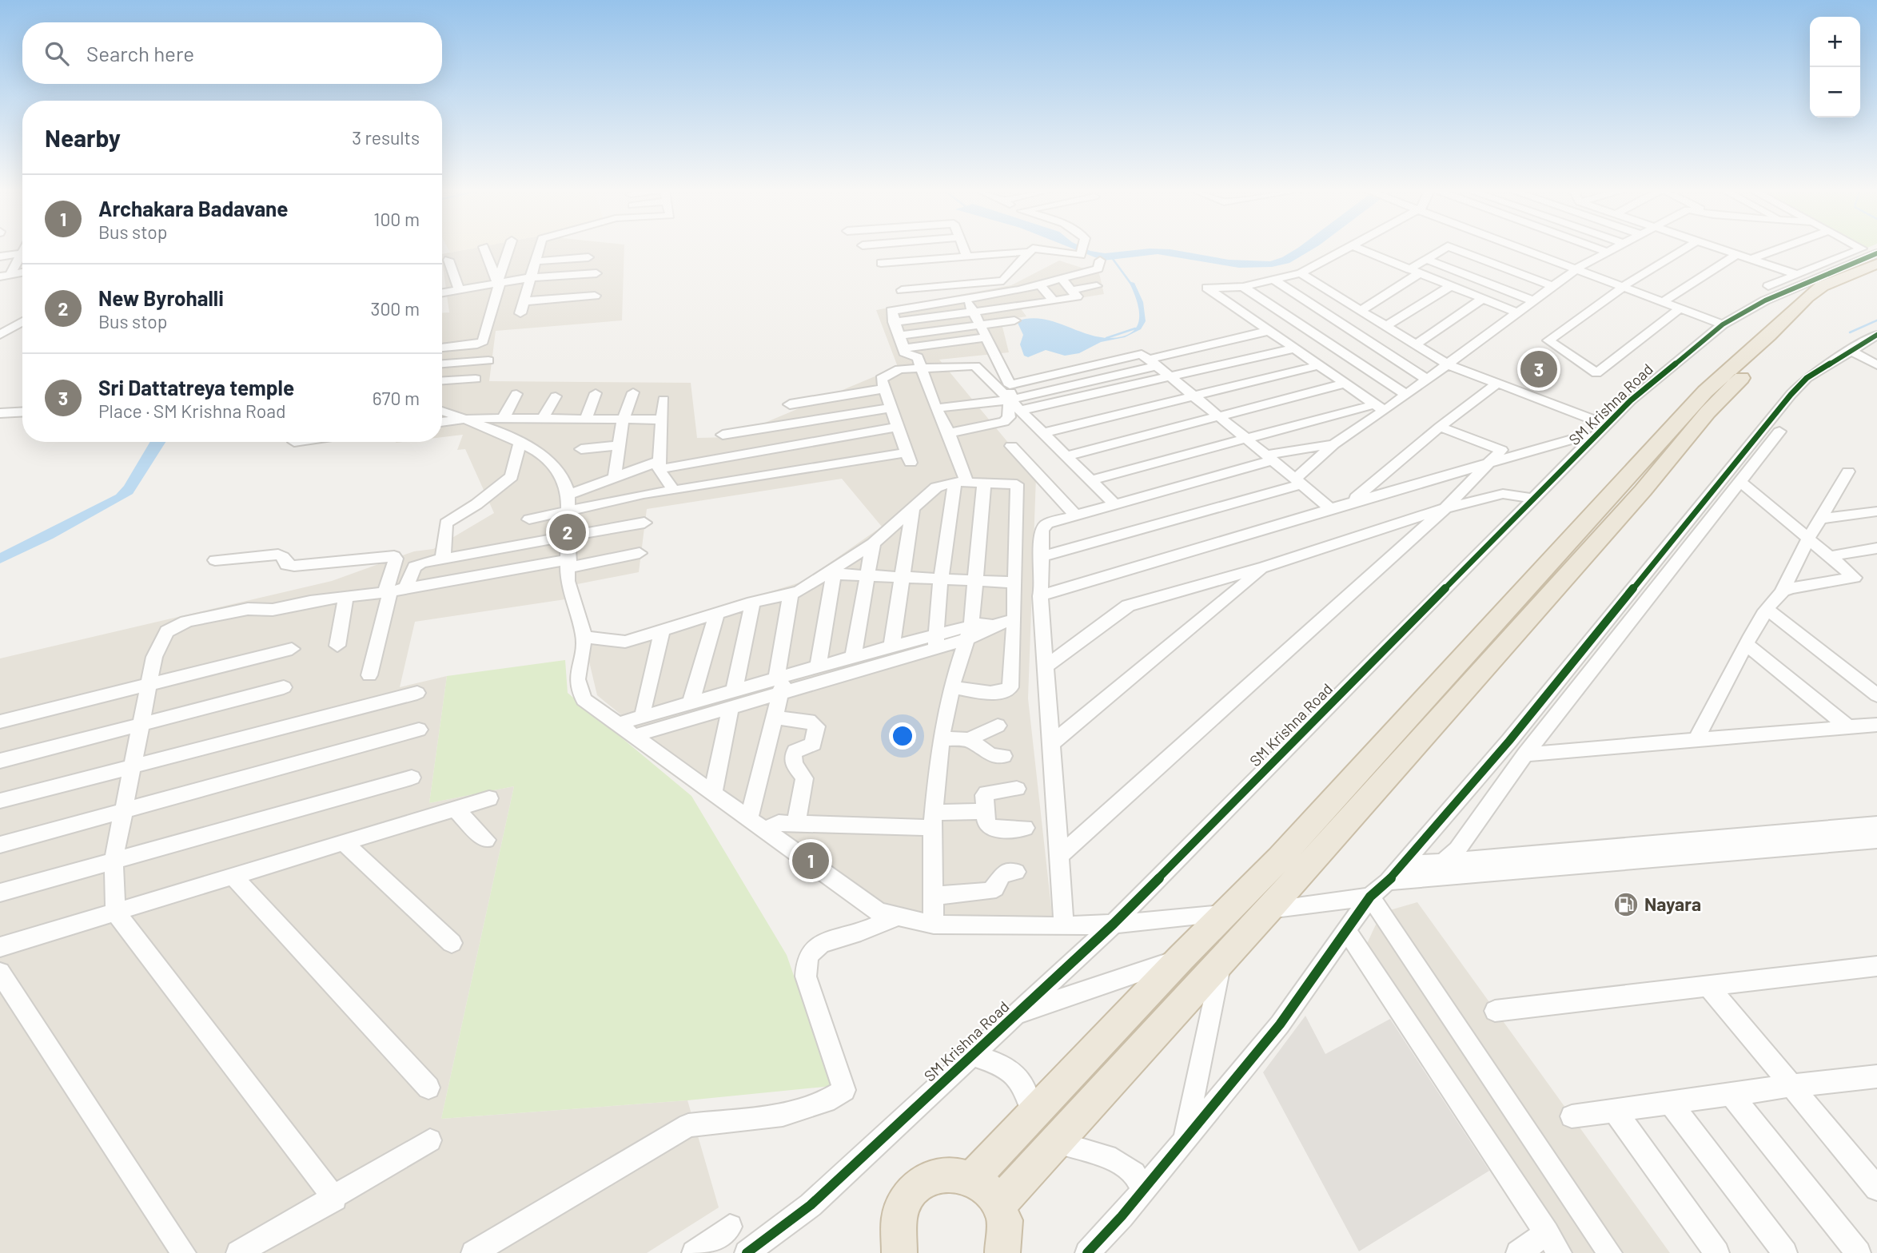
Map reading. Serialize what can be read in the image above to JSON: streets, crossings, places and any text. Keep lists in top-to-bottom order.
{
  "streets": {
    "street": ["SM Krishna Road"]
  },
  "places": {
    "fuel station": ["Nayara"]
  },
  "page": {
    "map_buttons": ["+", "−"],
    "search": "Search here",
    "heading": ["Nearby", "3 results"],
    "list": [
      {
        "mark": "1",
        "name": "Archakara Badavane",
        "note": "Bus stop",
        "value": "100 m"
      },
      {
        "mark": "2",
        "name": "New Byrohalli",
        "note": "Bus stop",
        "value": "300 m"
      },
      {
        "mark": "3",
        "name": "Sri Dattatreya temple",
        "note": "Place · SM Krishna Road",
        "value": "670 m"
      }
    ],
    "pins": ["3", "2", "1"]
  }
}
